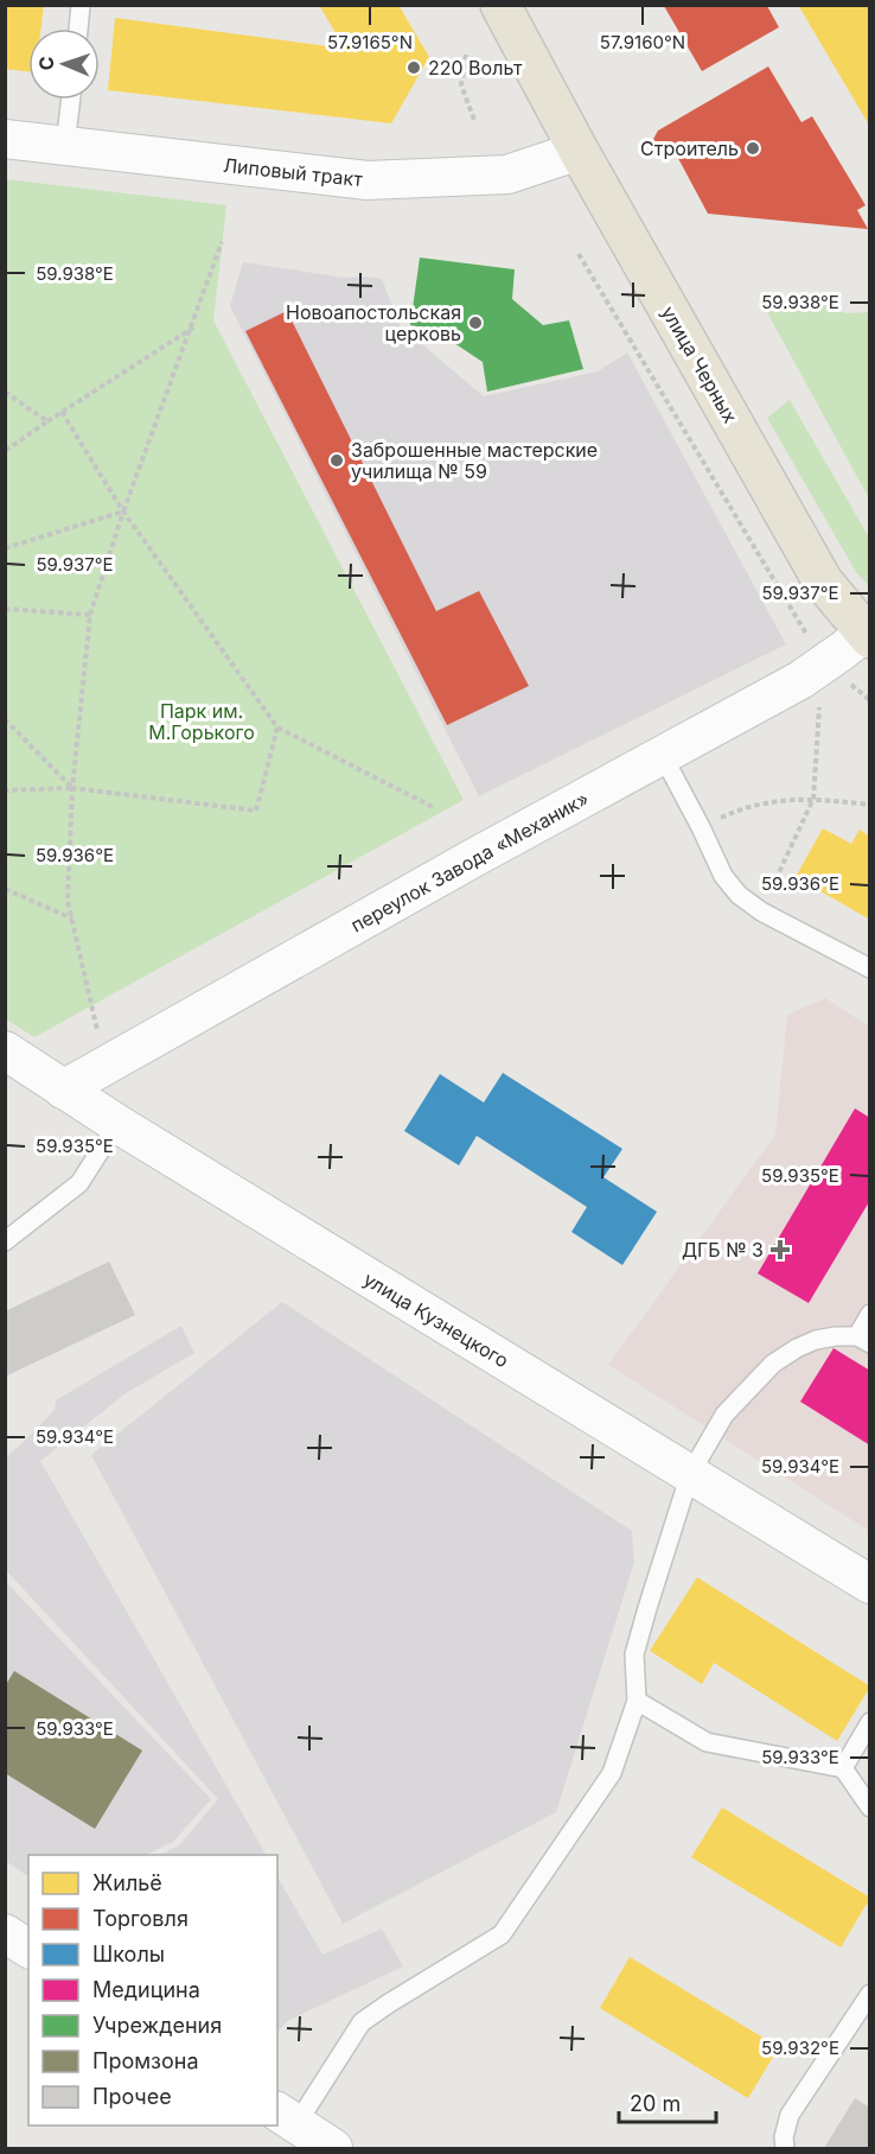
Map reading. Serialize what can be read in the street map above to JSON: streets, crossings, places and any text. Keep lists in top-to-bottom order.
{
  "streets": {
    "main road": ["улица Черных"],
    "street": ["Липовый тракт", "переулок Завода «Механик»", "улица Кузнецкого"]
  },
  "crossings": [
    ["Липовый тракт", "улица Черных"],
    ["улица Черных", "переулок Завода «Механик»"],
    ["переулок Завода «Механик»", "улица Кузнецкого"]
  ],
  "parks": ["Парк им. М.Горького"],
  "places": {
    "other": [
      "220 Вольт",
      "Строитель",
      "Новоапостольская церковь",
      "Заброшенные мастерские училища № 59"
    ],
    "health": ["ДГБ № 3"]
  },
  "legend": [
    "Жильё",
    "Торговля",
    "Школы",
    "Медицина",
    "Учреждения",
    "Промзона",
    "Прочее"
  ],
  "scale_bar": "20 m",
  "north": "left",
  "coordinates": [
    "57.9165°N",
    "57.9160°N",
    "59.938°E",
    "59.937°E",
    "59.936°E",
    "59.935°E",
    "59.934°E",
    "59.933°E",
    "59.932°E"
  ]
}
